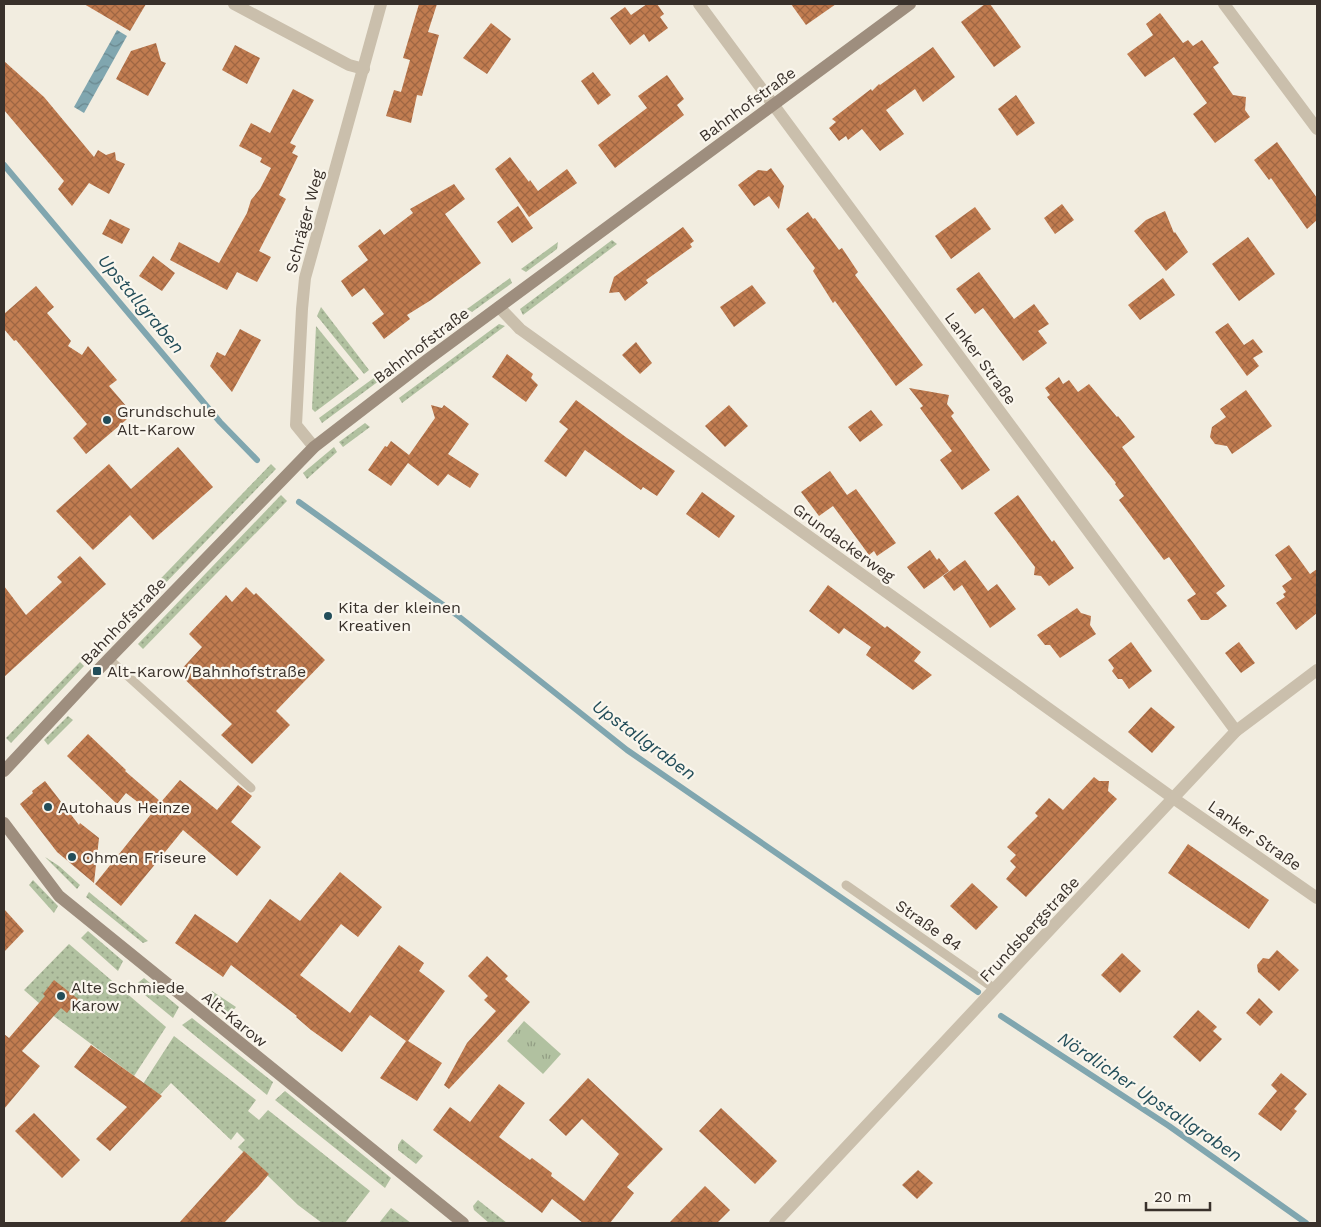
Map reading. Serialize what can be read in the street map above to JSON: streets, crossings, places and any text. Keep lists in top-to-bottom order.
{
  "streets": {
    "main road": ["Bahnhofstraße", "Alt-Karow"],
    "street": [
      "Schräger Weg",
      "Lanker Straße",
      "Grundackerweg",
      "Frundsbergstraße"
    ],
    "lane": ["Straße 84"]
  },
  "crossings": [
    ["Bahnhofstraße", "Schräger Weg"],
    ["Bahnhofstraße", "Lanker Straße"],
    ["Bahnhofstraße", "Grundackerweg"],
    ["Lanker Straße", "Grundackerweg"],
    ["Lanker Straße", "Frundsbergstraße"],
    ["Grundackerweg", "Frundsbergstraße"],
    ["Straße 84", "Frundsbergstraße"]
  ],
  "water": ["Upstallgraben", "Nördlicher Upstallgraben"],
  "places": {
    "other": [
      "Grundschule Alt-Karow",
      "Kita der kleinen Kreativen",
      "Autohaus Heinze",
      "Ohmen Friseure",
      "Alte Schmiede Karow"
    ],
    "transit": ["Alt-Karow/Bahnhofstraße"]
  },
  "scale_bar": "20 m"
}
